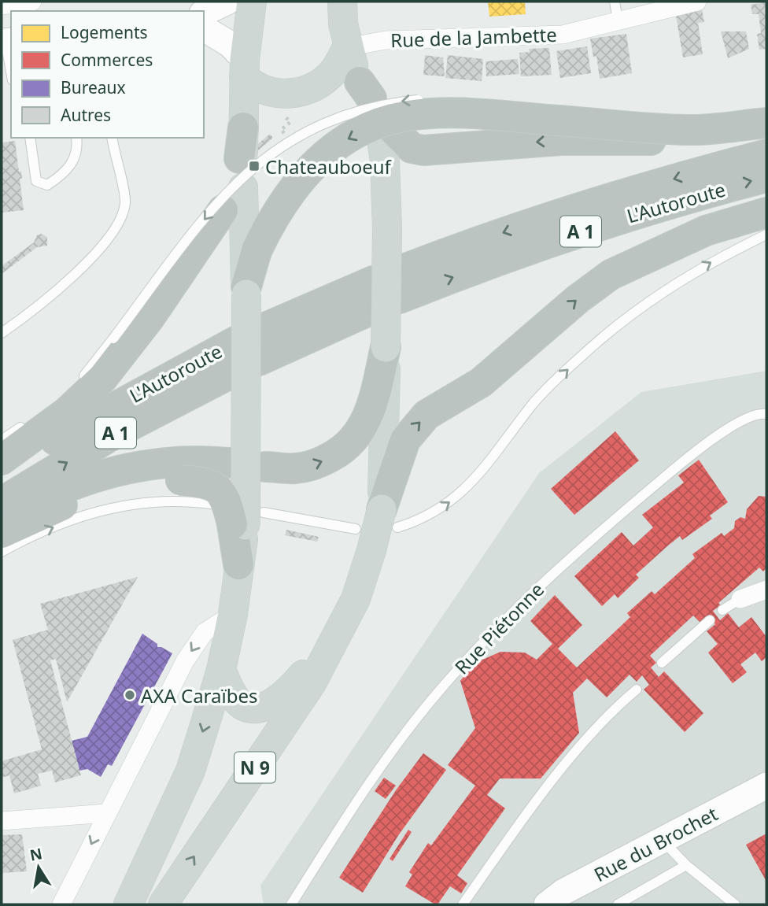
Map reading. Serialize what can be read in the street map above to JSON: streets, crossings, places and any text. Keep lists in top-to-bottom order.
{
  "streets": {
    "highway": ["L'Autoroute", "A 1"],
    "main road": ["N 9", "Rue du Brochet"],
    "street": ["Rue de la Jambette"],
    "lane": ["Rue Piétonne"]
  },
  "places": {
    "transit": ["Chateauboeuf"],
    "other": ["AXA Caraïbes"]
  },
  "legend": [
    "Logements",
    "Commerces",
    "Bureaux",
    "Autres"
  ],
  "north": "top"
}
